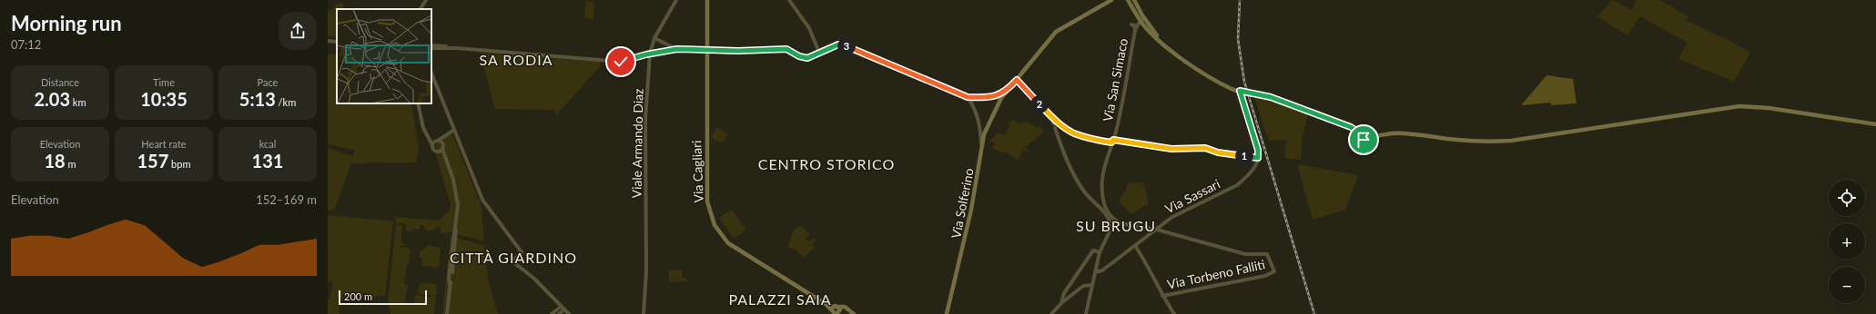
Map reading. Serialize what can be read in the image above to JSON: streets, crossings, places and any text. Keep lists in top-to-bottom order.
{
  "streets": {
    "main road": ["Via Cagliari", "Via Solferino"],
    "street": [
      "Via San Simaco",
      "Viale Armando Diaz",
      "Via Sassari",
      "Via Torbeno Falliti"
    ]
  },
  "crossings": [
    ["Via Sassari", "Via Torbeno Falliti"]
  ],
  "districts": [
    "SA RODIA",
    "CENTRO STORICO",
    "SU BRUGU",
    "CITTÀ GIARDINO",
    "PALAZZI SAIA"
  ],
  "scale_bar": "200 m",
  "page": {
    "heading": ["Morning run", "07:12"],
    "pins": ["3", "2", "1"],
    "stats": [
      ["Distance", "2.03 km"],
      ["Time", "10:35"],
      ["Pace", "5:13 /km"],
      ["Elevation", "18 m"],
      ["Heart rate", "157 bpm"],
      ["kcal", "131"]
    ],
    "map_buttons": ["+", "−"],
    "chart": ["Elevation", "152–169 m"],
    "scale": "200 m"
  }
}
